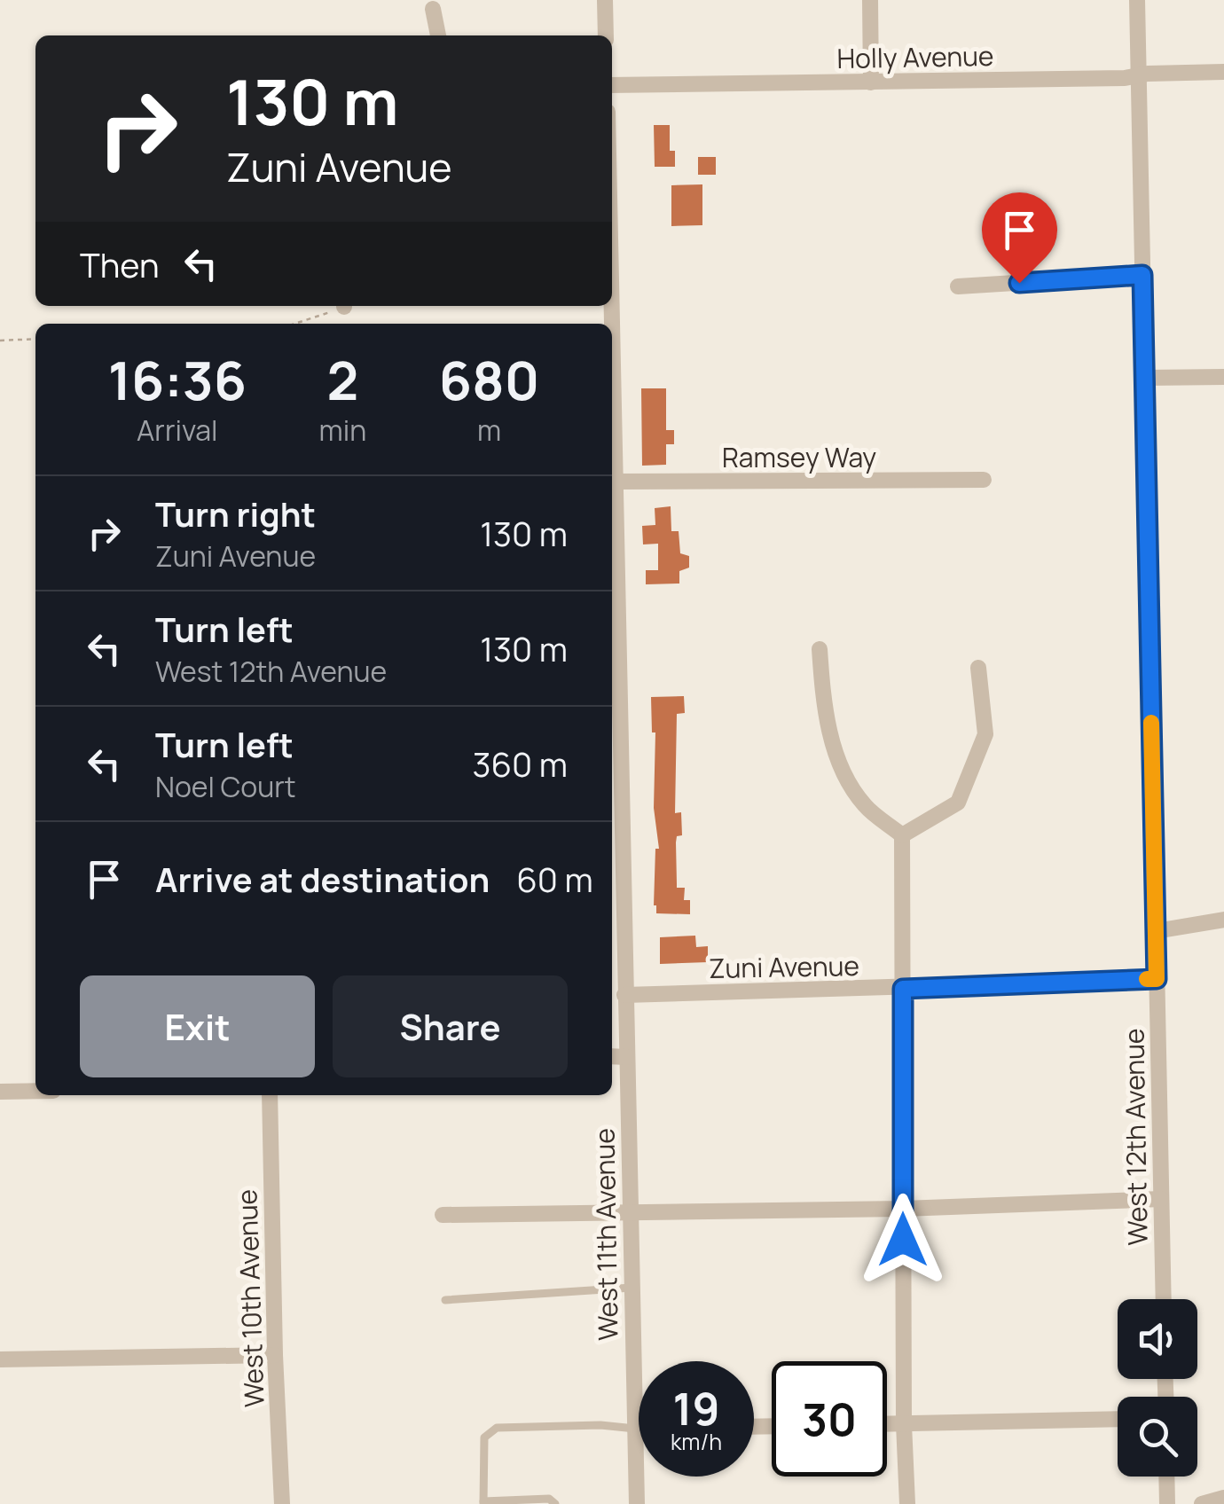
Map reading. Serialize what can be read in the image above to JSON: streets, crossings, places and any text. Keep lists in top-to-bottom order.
{
  "streets": {
    "street": [
      "Holly Avenue",
      "Ramsey Way",
      "Zuni Avenue",
      "West 12th Avenue",
      "West 11th Avenue",
      "West 10th Avenue"
    ]
  },
  "crossings": [
    ["Holly Avenue", "West 12th Avenue"],
    ["Ramsey Way", "West 11th Avenue"],
    ["Zuni Avenue", "West 12th Avenue"],
    ["Zuni Avenue", "West 11th Avenue"]
  ],
  "page": {
    "turn": ["130 m", "Zuni Avenue"],
    "then": "Then",
    "eta": [
      "16:36",
      "Arrival",
      "2",
      "min",
      "680",
      "m"
    ],
    "list": [
      {
        "name": "Turn right",
        "note": "Zuni Avenue",
        "value": "130 m"
      },
      {
        "name": "Turn left",
        "note": "West 12th Avenue",
        "value": "130 m"
      },
      {
        "name": "Turn left",
        "note": "Noel Court",
        "value": "360 m"
      },
      {
        "name": "Arrive at destination",
        "value": "60 m"
      }
    ],
    "buttons": ["Exit", "Share"],
    "speed": "19 km/h",
    "limit": "30"
  }
}
